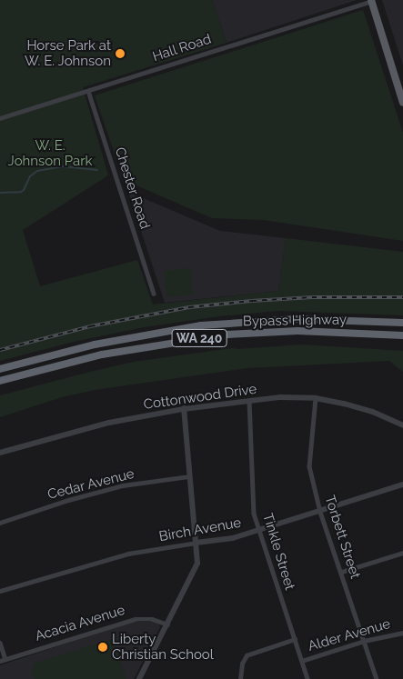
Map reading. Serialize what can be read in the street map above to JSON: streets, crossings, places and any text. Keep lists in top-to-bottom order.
{
  "streets": {
    "highway": ["Bypass Highway", "WA 240"],
    "street": [
      "Hall Road",
      "Chester Road",
      "Cottonwood Drive",
      "Cedar Avenue",
      "Birch Avenue",
      "Torbett Street",
      "Tinkle Street",
      "Acacia Avenue",
      "Alder Avenue"
    ]
  },
  "crossings": [
    ["Hall Road", "Chester Road"],
    ["Cottonwood Drive", "Torbett Street"],
    ["Cottonwood Drive", "Tinkle Street"],
    ["Birch Avenue", "Torbett Street"],
    ["Birch Avenue", "Tinkle Street"],
    ["Torbett Street", "Alder Avenue"],
    ["Tinkle Street", "Alder Avenue"]
  ],
  "parks": ["W. E. Johnson Park"],
  "places": ["Horse Park at W. E. Johnson", "Liberty Christian School"]
}
